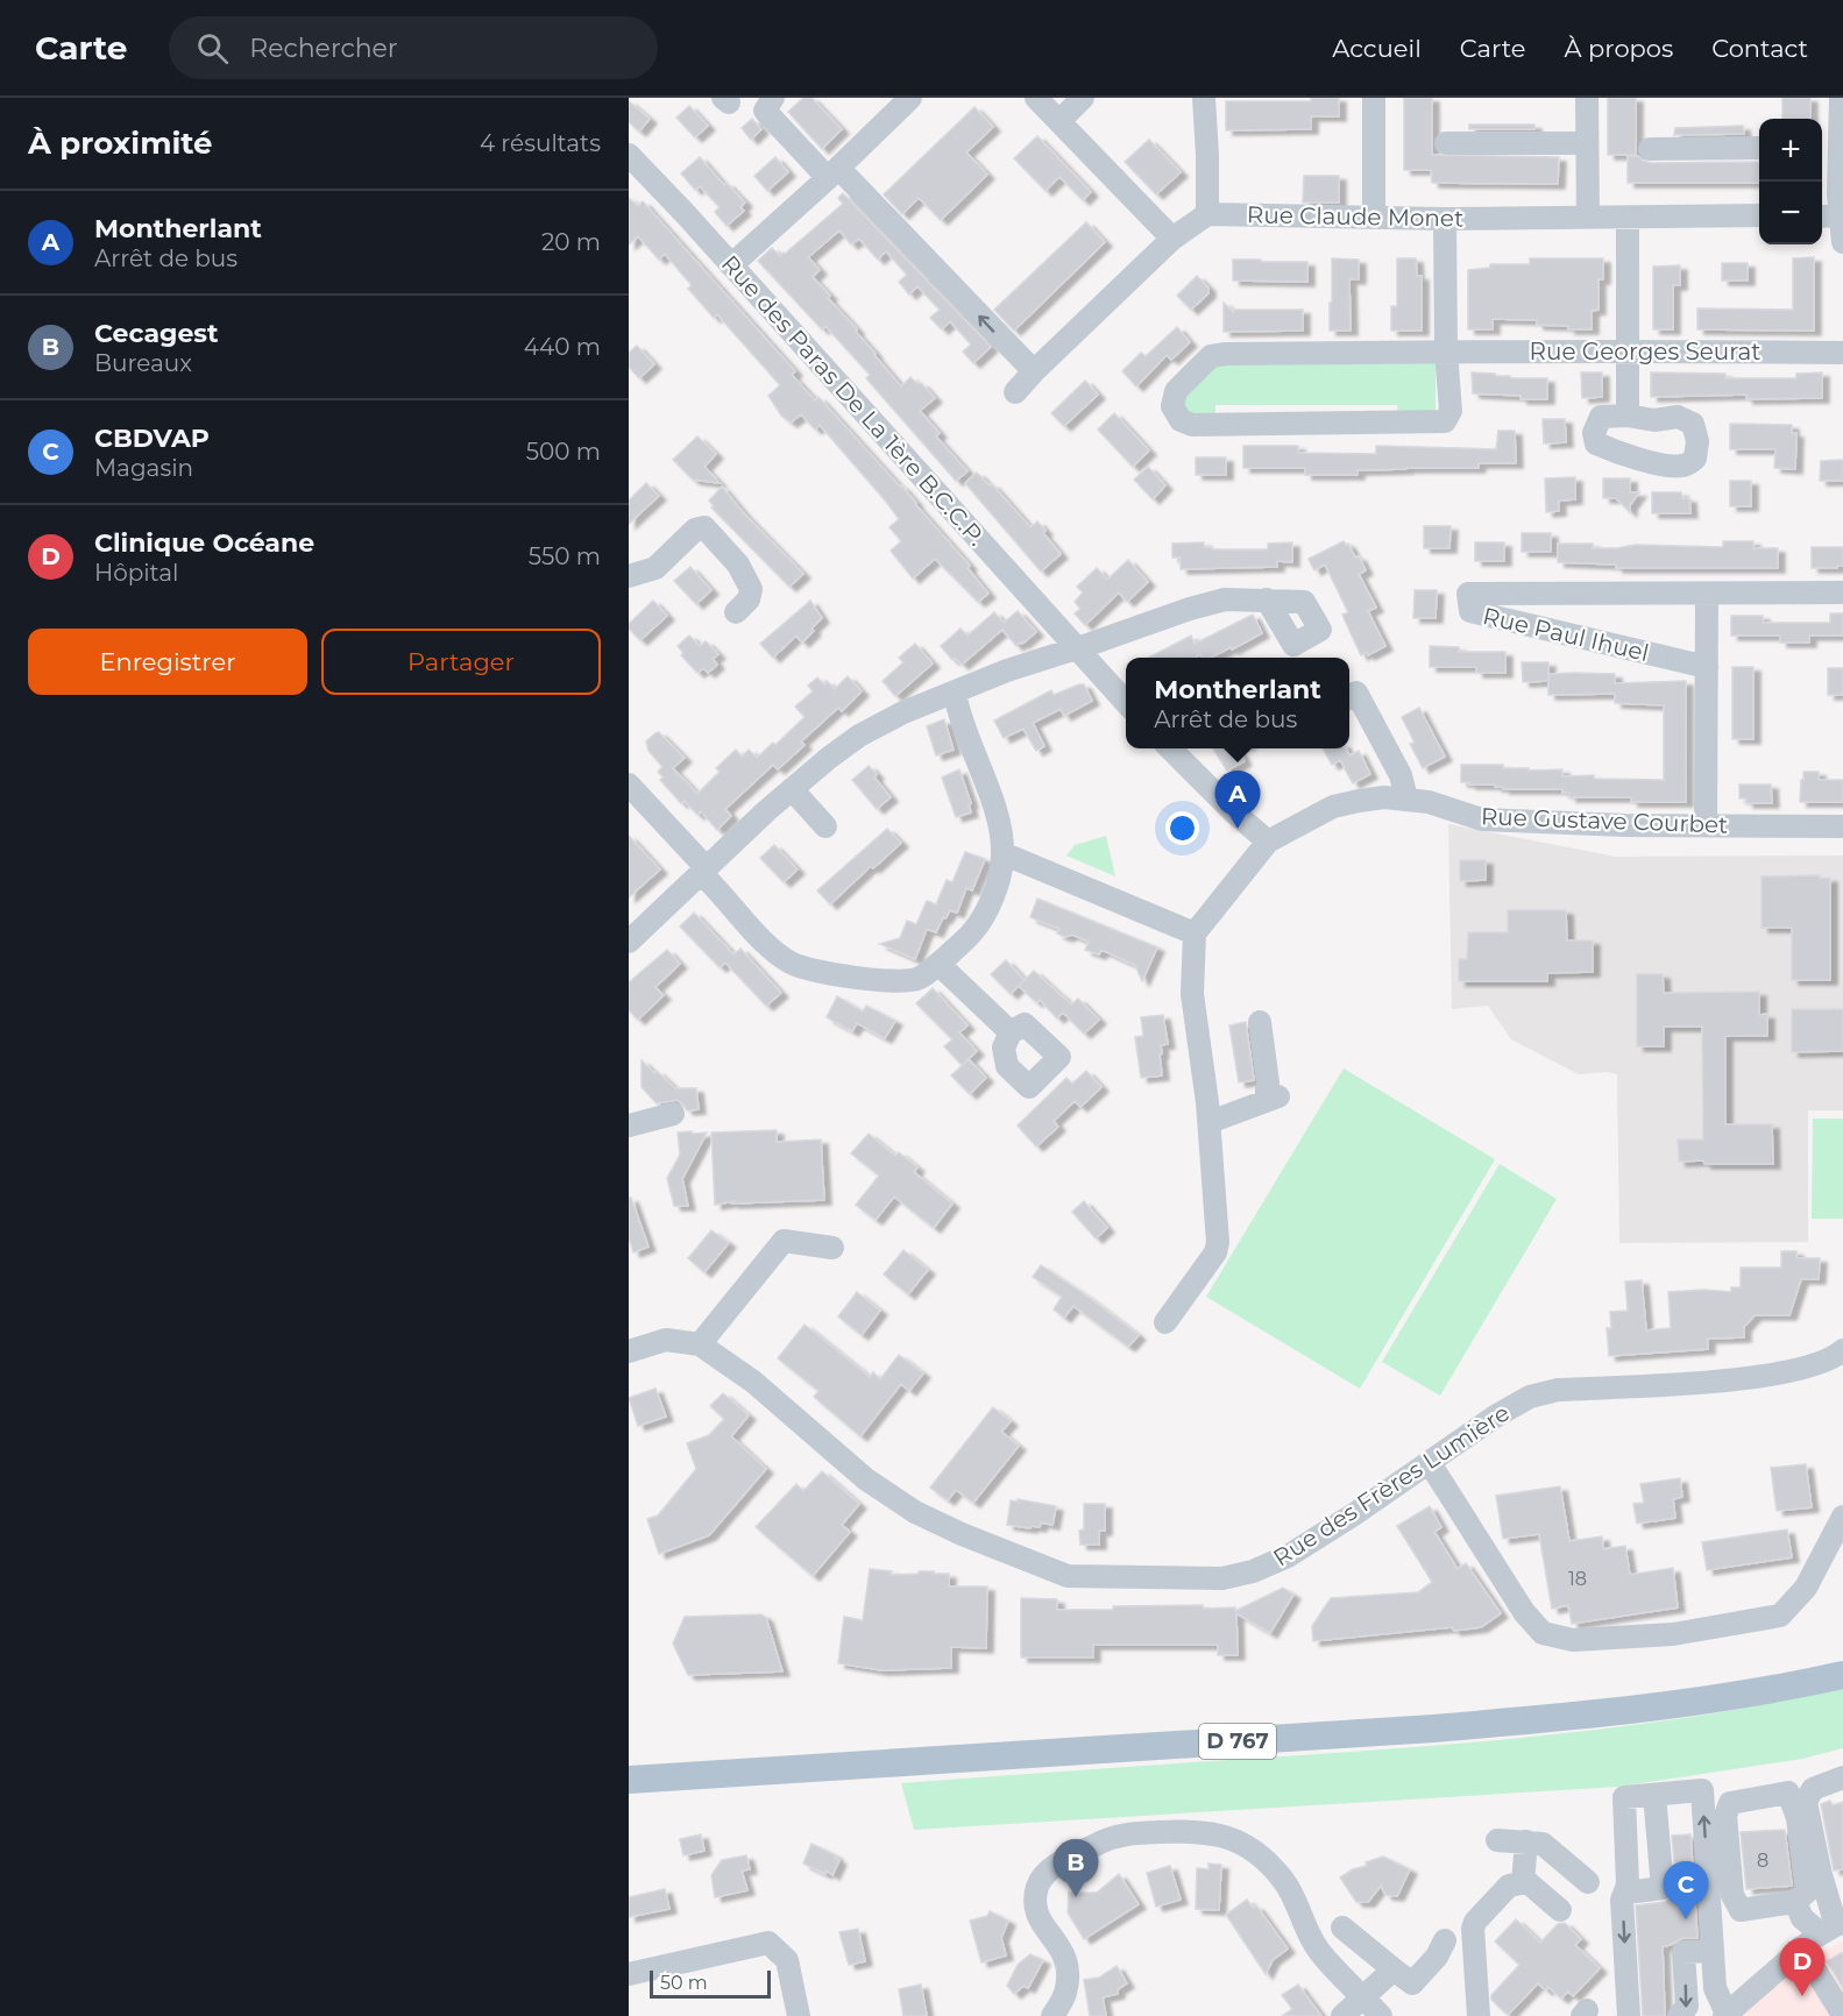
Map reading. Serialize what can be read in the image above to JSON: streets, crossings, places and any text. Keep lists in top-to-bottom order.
{
  "streets": {
    "main road": ["D 767"],
    "street": [
      "Rue Claude Monet",
      "Rue Georges Seurat",
      "Rue des Paras De La 1ère B.C.C.P.",
      "Rue Paul Ihuel",
      "Rue Gustave Courbet",
      "Rue des Frères Lumière"
    ]
  },
  "house_numbers": ["18", "8"],
  "scale_bar": "50 m",
  "page": {
    "header": "Carte",
    "search": "Rechercher",
    "nav": [
      "Accueil",
      "Carte",
      "À propos",
      "Contact"
    ],
    "heading": ["À proximité", "4 résultats"],
    "map_buttons": ["+", "−"],
    "list": [
      {
        "mark": "A",
        "name": "Montherlant",
        "note": "Arrêt de bus",
        "value": "20 m"
      },
      {
        "mark": "B",
        "name": "Cecagest",
        "note": "Bureaux",
        "value": "440 m"
      },
      {
        "mark": "C",
        "name": "CBDVAP",
        "note": "Magasin",
        "value": "500 m"
      },
      {
        "mark": "D",
        "name": "Clinique Océane",
        "note": "Hôpital",
        "value": "550 m"
      }
    ],
    "buttons": ["Enregistrer", "Partager"],
    "popup": ["Montherlant", "Arrêt de bus"],
    "pins": [
      "A",
      "B",
      "C",
      "D"
    ],
    "scale": "50 m"
  }
}
